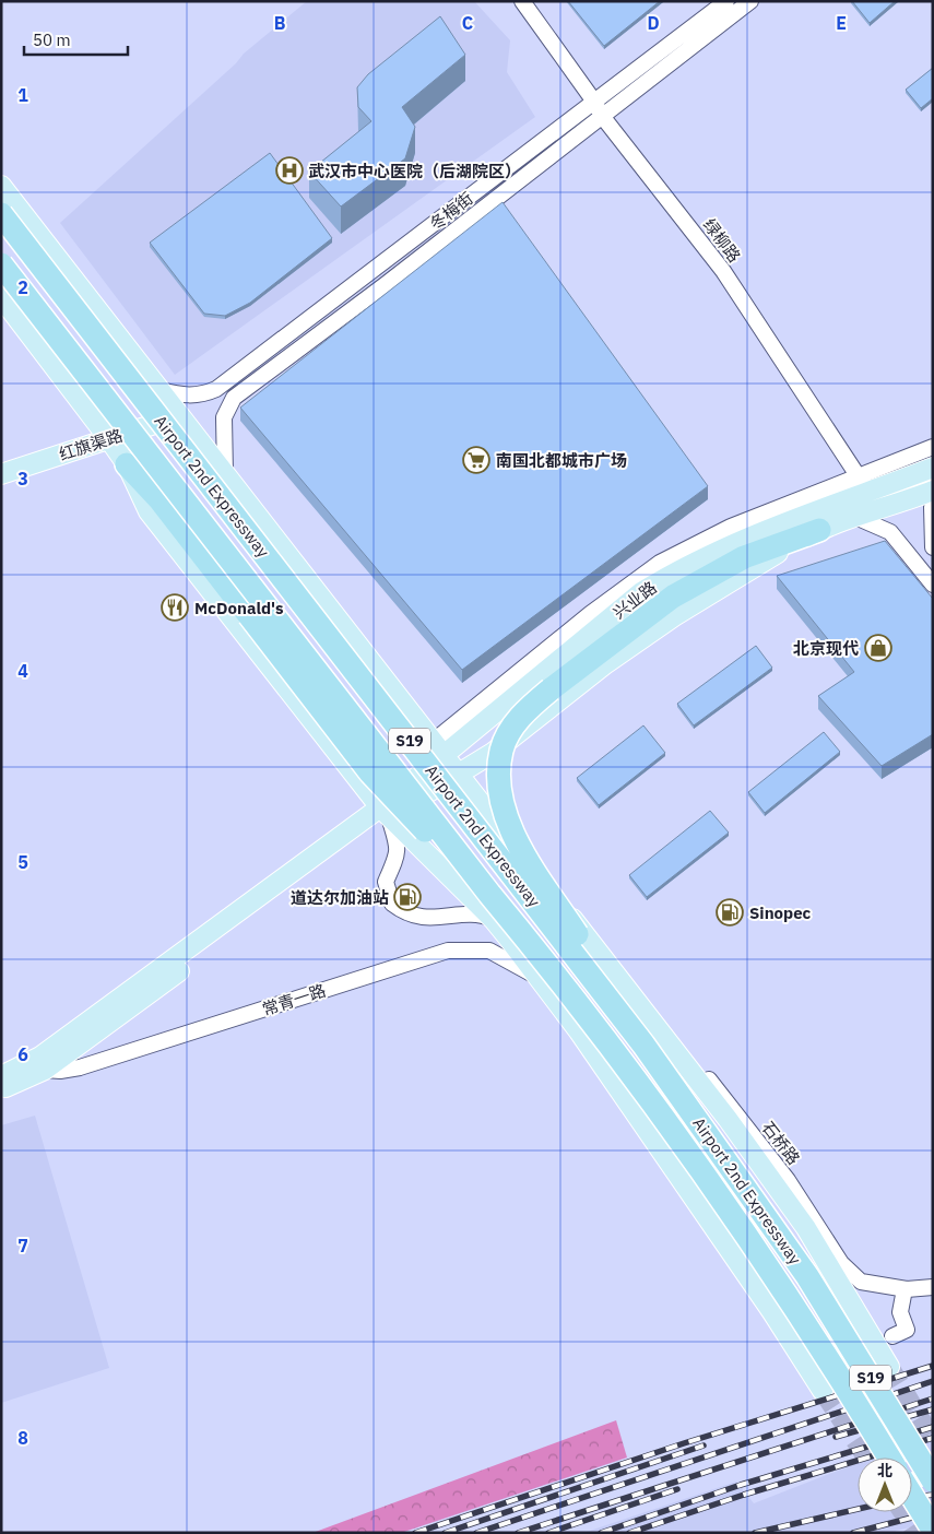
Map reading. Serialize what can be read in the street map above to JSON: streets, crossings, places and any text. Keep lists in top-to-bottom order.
{
  "streets": {
    "highway": ["Airport 2nd Expressway", "S19"],
    "main road": ["红旗渠路", "兴业路", "常青一路"],
    "street": ["冬梅街", "绿柳路", "石桥路"]
  },
  "crossings": [
    ["冬梅街", "绿柳路"],
    ["绿柳路", "兴业路"],
    ["兴业路", "常青一路"]
  ],
  "places": {
    "hospital": ["武汉市中心医院（后湖院区）"],
    "supermarket": ["南国北都城市广场"],
    "restaurant": ["McDonald's"],
    "shop": ["北京现代"],
    "fuel station": ["道达尔加油站", "Sinopec"]
  },
  "scale_bar": "50 m",
  "north": "top",
  "grid": {
    "columns": [
      "B",
      "C",
      "D",
      "E"
    ],
    "rows": [
      "1",
      "2",
      "3",
      "4",
      "5",
      "6",
      "7",
      "8"
    ]
  }
}
